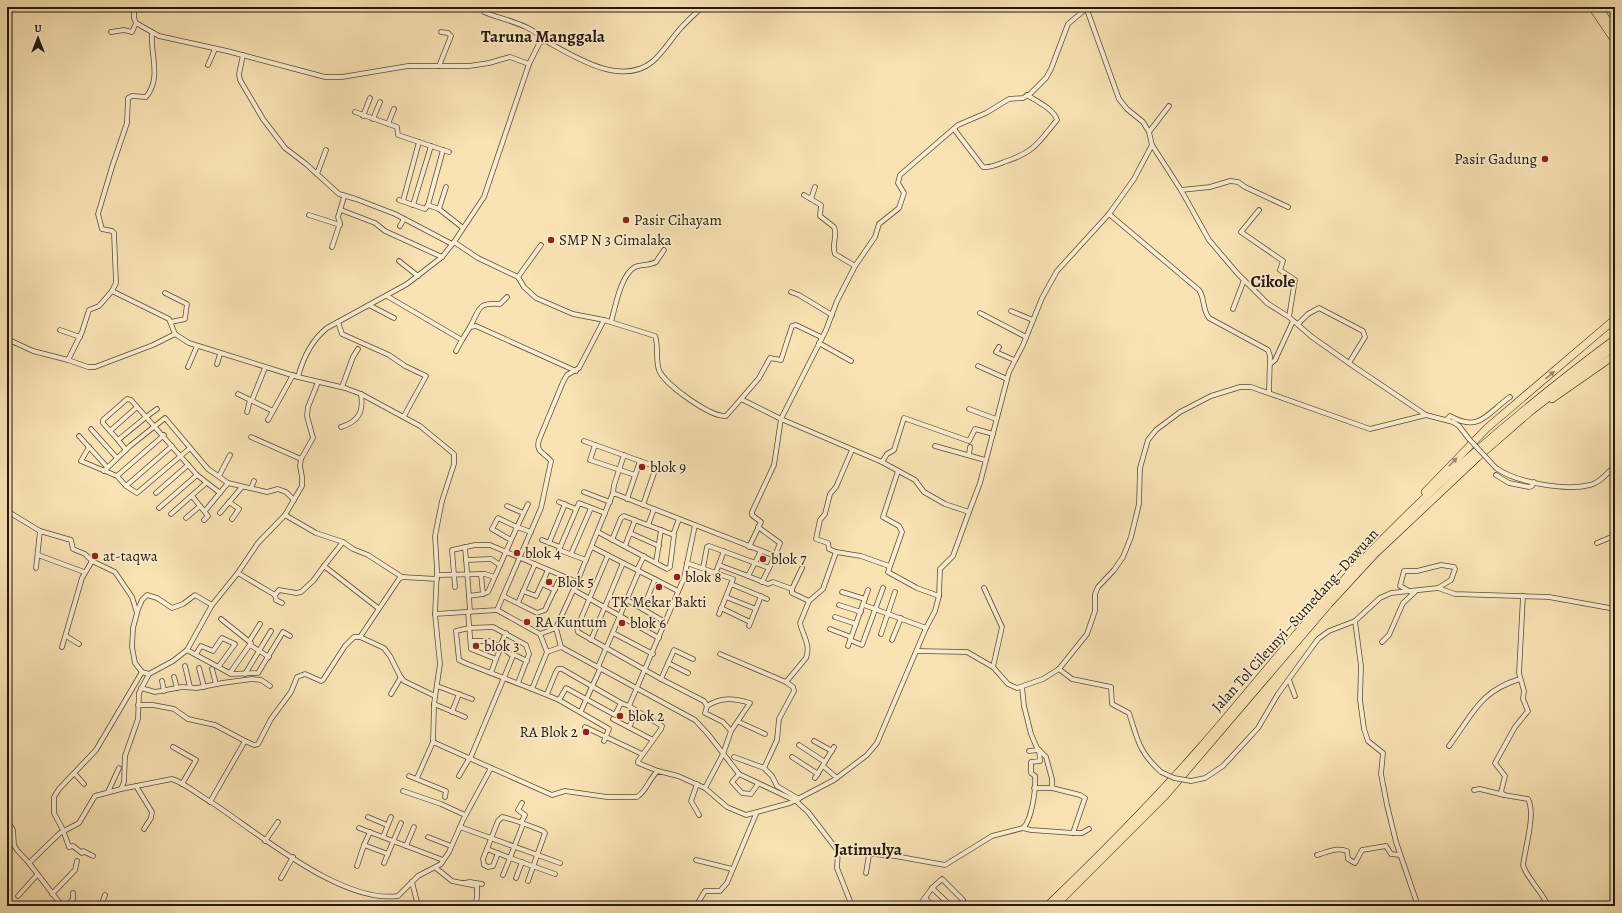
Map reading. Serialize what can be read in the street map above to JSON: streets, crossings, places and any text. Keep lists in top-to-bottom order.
{
  "streets": {
    "highway": ["Jalan Tol Cileunyi–Sumedang–Dawuan"]
  },
  "districts": ["Taruna Manggala", "Cikole", "Jatimulya"],
  "places": [
    "Pasir Gadung",
    "Pasir Cihayam",
    "SMP N 3 Cimalaka",
    "blok 9",
    "blok 4",
    "at-taqwa",
    "blok 7",
    "blok 8",
    "Blok 5",
    "TK Mekar Bakti",
    "RA Kuntum",
    "blok 6",
    "blok 3",
    "blok 2",
    "RA Blok 2"
  ],
  "north": "top"
}
